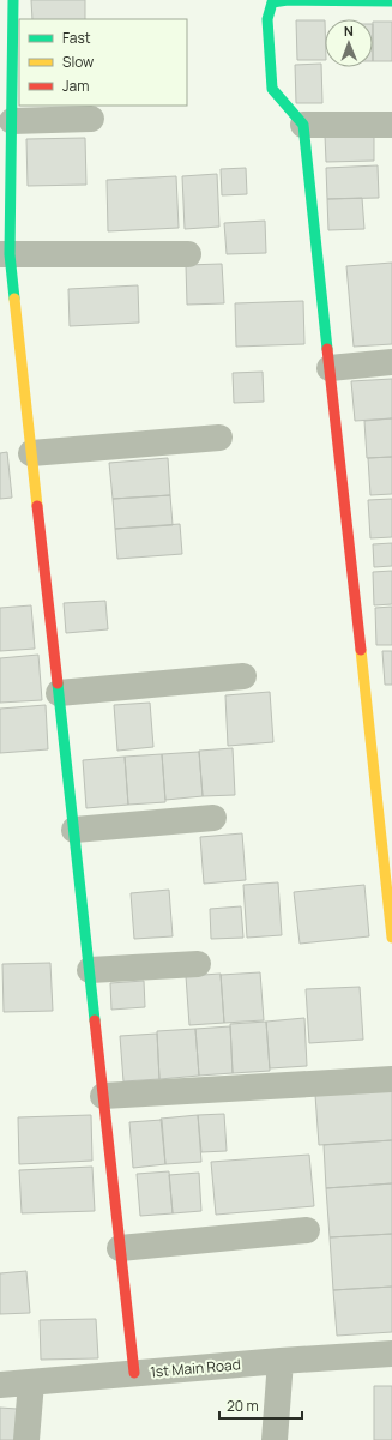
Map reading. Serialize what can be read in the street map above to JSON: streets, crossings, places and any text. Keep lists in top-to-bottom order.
{
  "streets": {
    "street": ["1st Main Road"]
  },
  "legend": ["Fast", "Slow", "Jam"],
  "scale_bar": "20 m",
  "north": "top"
}
